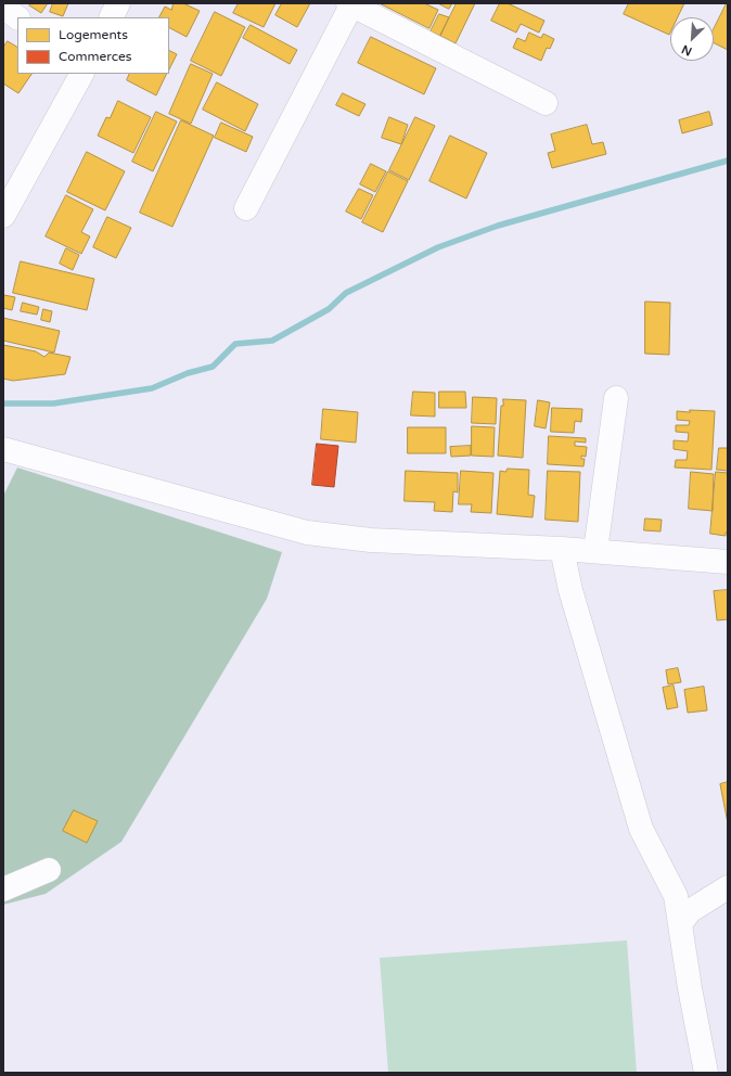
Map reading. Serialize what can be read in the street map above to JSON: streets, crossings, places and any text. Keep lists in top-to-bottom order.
{
  "legend": ["Logements", "Commerces"],
  "north": "bottom left"
}
